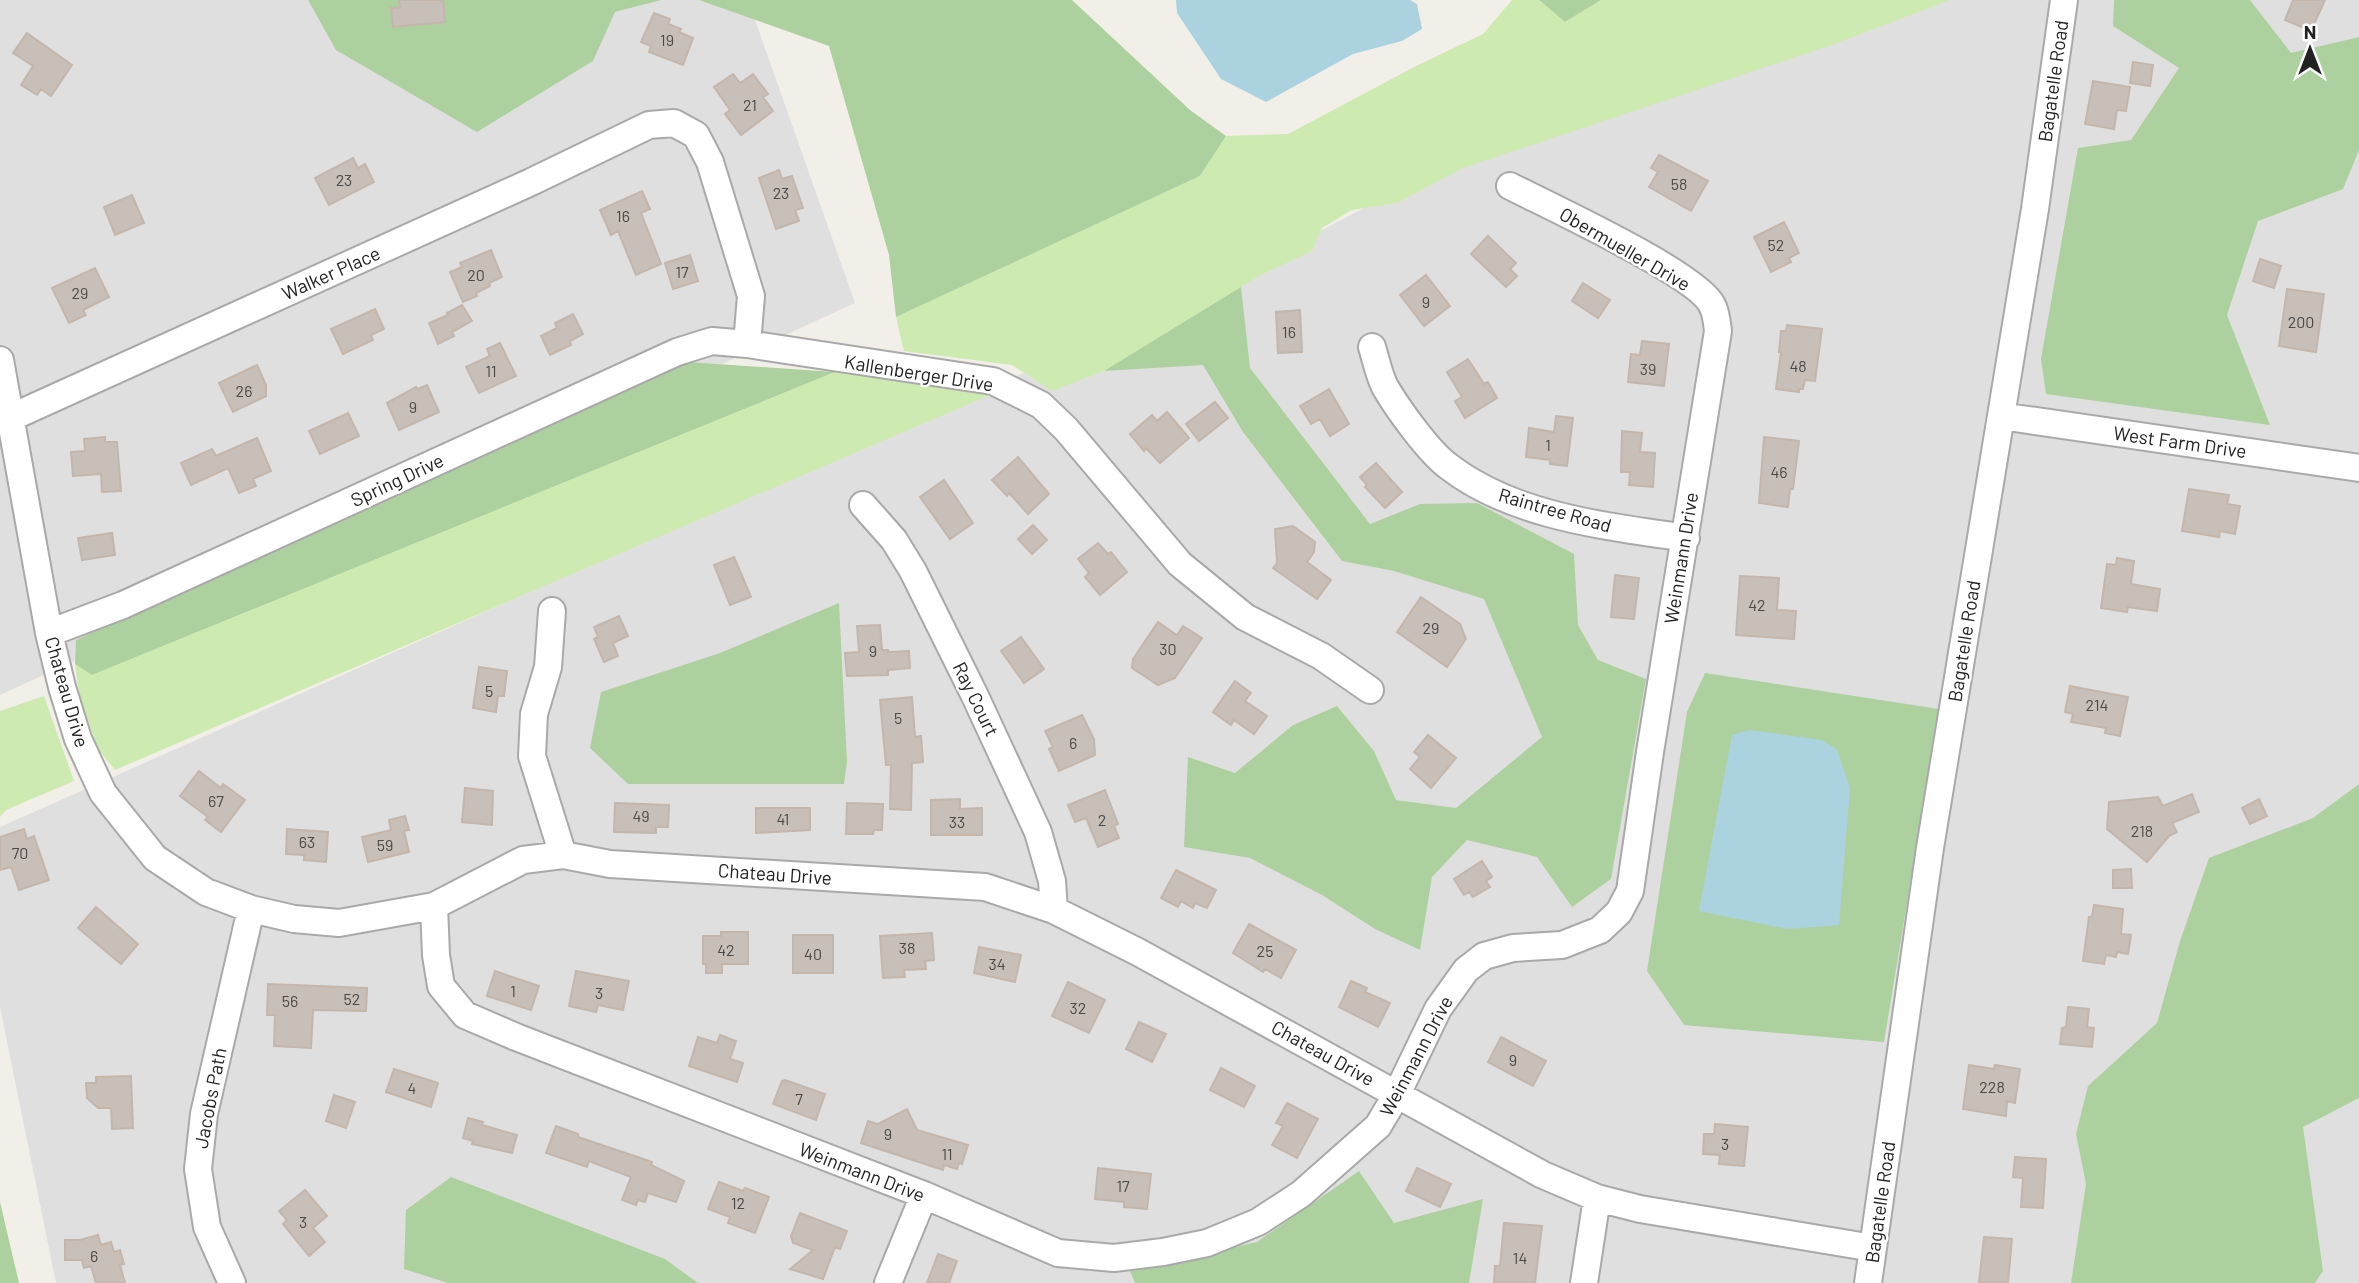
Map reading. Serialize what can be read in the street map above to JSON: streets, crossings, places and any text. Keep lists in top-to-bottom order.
{
  "streets": {
    "street": [
      "Bagatelle Road",
      "Obermueller Drive",
      "Walker Place",
      "Kallenberger Drive",
      "West Farm Drive",
      "Spring Drive",
      "Raintree Road",
      "Weinmann Drive",
      "Chateau Drive",
      "Ray Court",
      "Jacobs Path"
    ]
  },
  "crossings": [
    ["Bagatelle Road", "West Farm Drive"],
    ["Bagatelle Road", "Chateau Drive"],
    ["Obermueller Drive", "Weinmann Drive"],
    ["Walker Place", "Kallenberger Drive"],
    ["Walker Place", "Spring Drive"],
    ["Walker Place", "Chateau Drive"],
    ["Kallenberger Drive", "Spring Drive"],
    ["Spring Drive", "Chateau Drive"],
    ["Raintree Road", "Weinmann Drive"],
    ["Weinmann Drive", "Chateau Drive"],
    ["Chateau Drive", "Ray Court"],
    ["Chateau Drive", "Jacobs Path"]
  ],
  "house_numbers": [
    "19",
    "21",
    "23",
    "58",
    "23",
    "16",
    "52",
    "17",
    "20",
    "29",
    "9",
    "200",
    "16",
    "48",
    "39",
    "11",
    "26",
    "9",
    "1",
    "46",
    "42",
    "29",
    "30",
    "9",
    "5",
    "214",
    "5",
    "6",
    "67",
    "49",
    "41",
    "2",
    "33",
    "218",
    "63",
    "59",
    "70",
    "38",
    "42",
    "25",
    "40",
    "34",
    "1",
    "3",
    "52",
    "56",
    "32",
    "9",
    "228",
    "4",
    "7",
    "9",
    "3",
    "11",
    "17",
    "12",
    "3",
    "6",
    "14"
  ],
  "north": "top"
}
